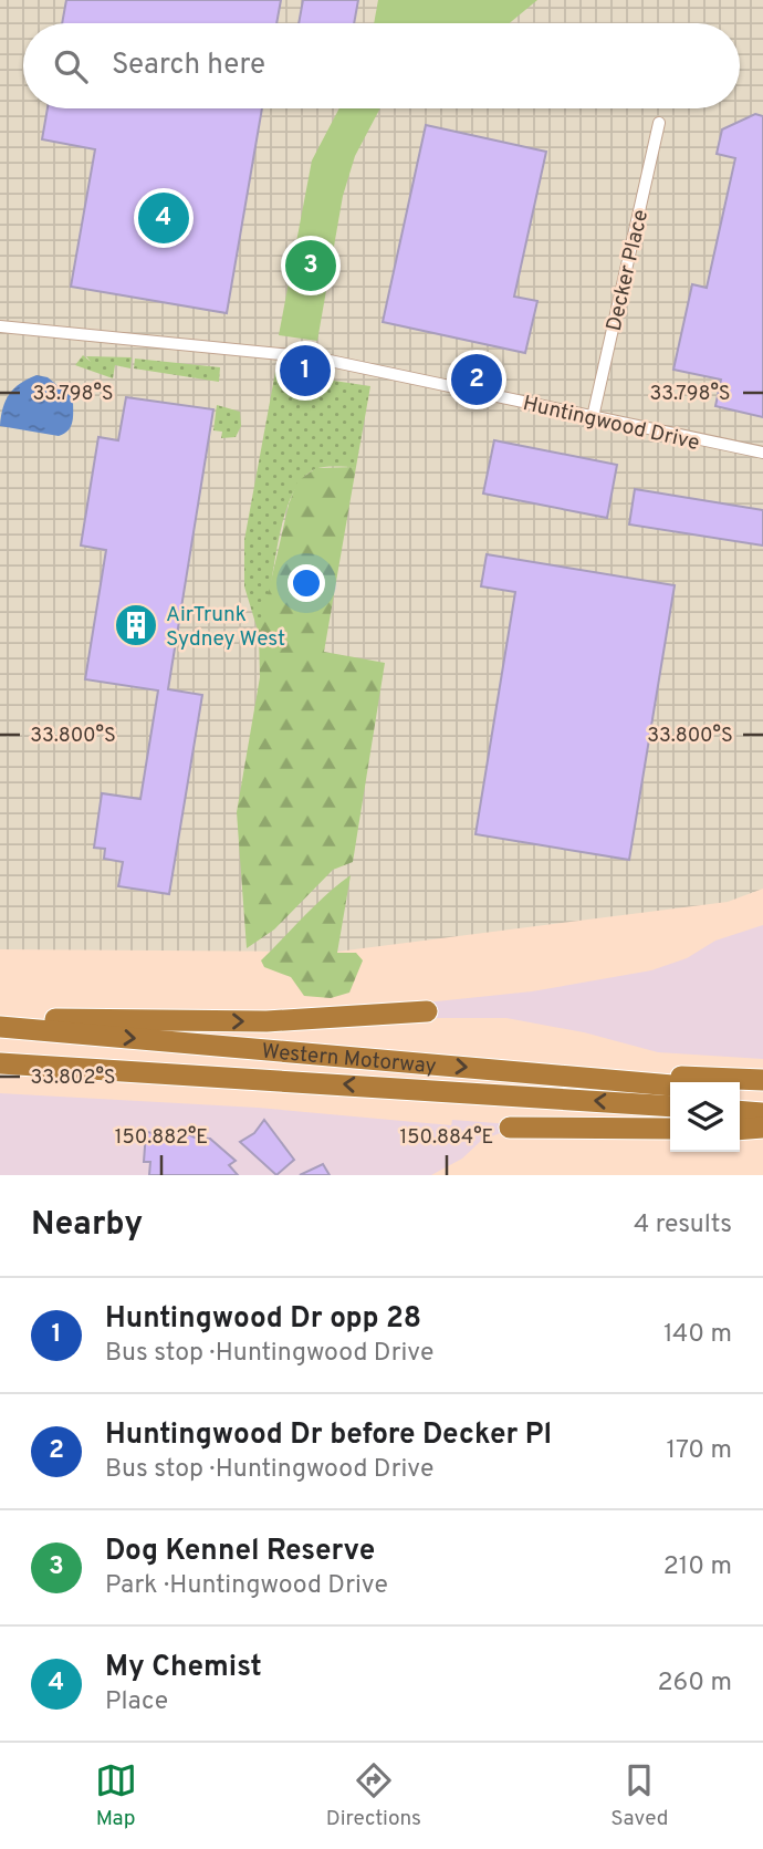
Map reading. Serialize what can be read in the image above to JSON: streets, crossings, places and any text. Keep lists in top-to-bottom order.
{
  "streets": {
    "highway": ["Western Motorway"],
    "street": ["Decker Place", "Huntingwood Drive"]
  },
  "crossings": [
    ["Decker Place", "Huntingwood Drive"]
  ],
  "places": {
    "building": ["AirTrunk Sydney West"]
  },
  "page": {
    "search": "Search here",
    "pins": [
      "4",
      "3",
      "1",
      "2"
    ],
    "heading": ["Nearby", "4 results"],
    "list": [
      {
        "mark": "1",
        "name": "Huntingwood Dr opp 28",
        "note": "Bus stop · Huntingwood Drive",
        "value": "140 m"
      },
      {
        "mark": "2",
        "name": "Huntingwood Dr before Decker Pl",
        "note": "Bus stop · Huntingwood Drive",
        "value": "170 m"
      },
      {
        "mark": "3",
        "name": "Dog Kennel Reserve",
        "note": "Park · Huntingwood Drive",
        "value": "210 m"
      },
      {
        "mark": "4",
        "name": "My Chemist",
        "note": "Place",
        "value": "260 m"
      }
    ],
    "nav": ["Map", "Directions", "Saved"]
  },
  "coordinates": [
    "33.798°S",
    "33.800°S",
    "33.802°S",
    "150.882°E",
    "150.884°E"
  ]
}
